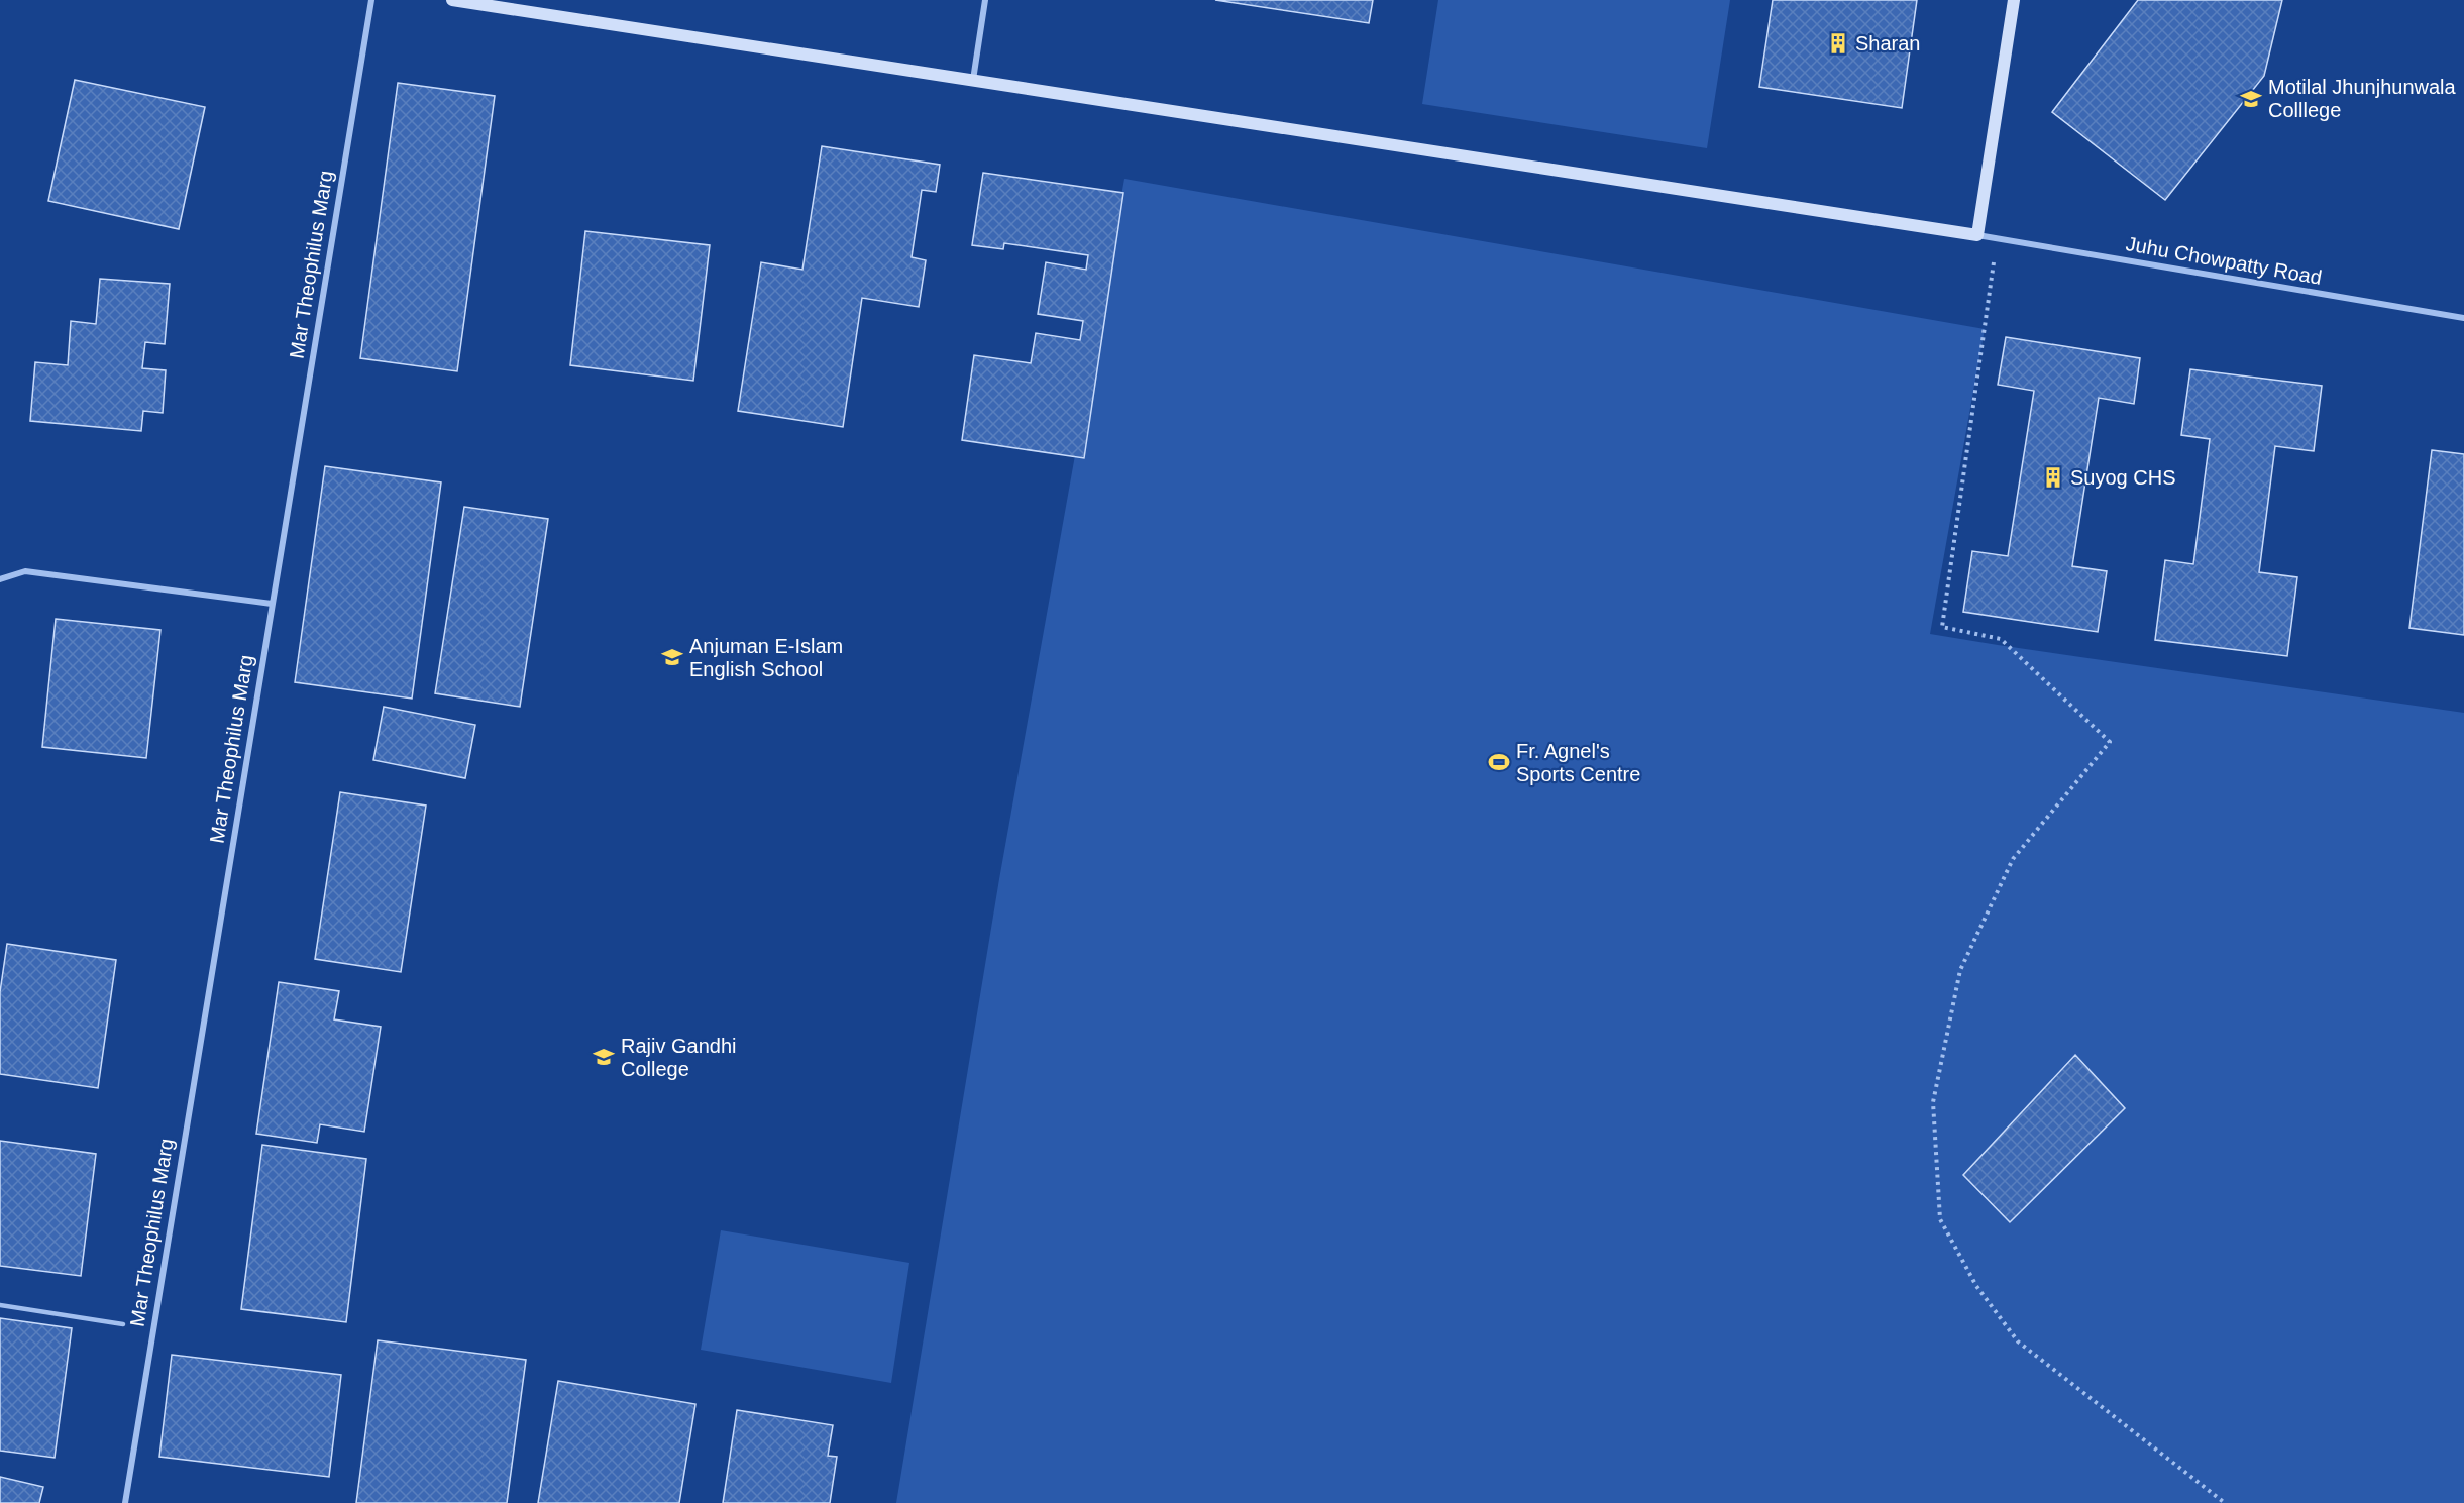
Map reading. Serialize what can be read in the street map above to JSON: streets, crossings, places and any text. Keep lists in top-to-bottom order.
{
  "streets": {
    "street": ["Juhu Chowpatty Road", "Mar Theophilus Marg"]
  },
  "places": {
    "building": ["Sharan", "Suyog CHS"],
    "school or university": ["Motilal Jhunjhunwala Colllege", "Anjuman E-Islam English School", "Rajiv Gandhi College"],
    "sports": ["Fr. Agnel's Sports Centre"]
  }
}
